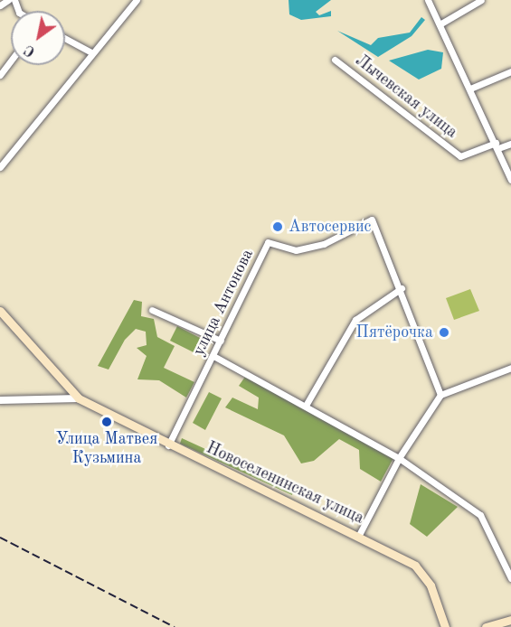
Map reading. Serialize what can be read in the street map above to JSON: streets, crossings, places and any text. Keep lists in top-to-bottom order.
{
  "streets": {
    "main road": ["Новоселенинская улица"],
    "street": ["Лычевская улица", "улица Антонова"]
  },
  "crossings": [
    ["улица Антонова", "Новоселенинская улица"]
  ],
  "places": ["Автосервис", "Пятёрочка", "Улица Матвея Кузьмина"],
  "north": "bottom left"
}
